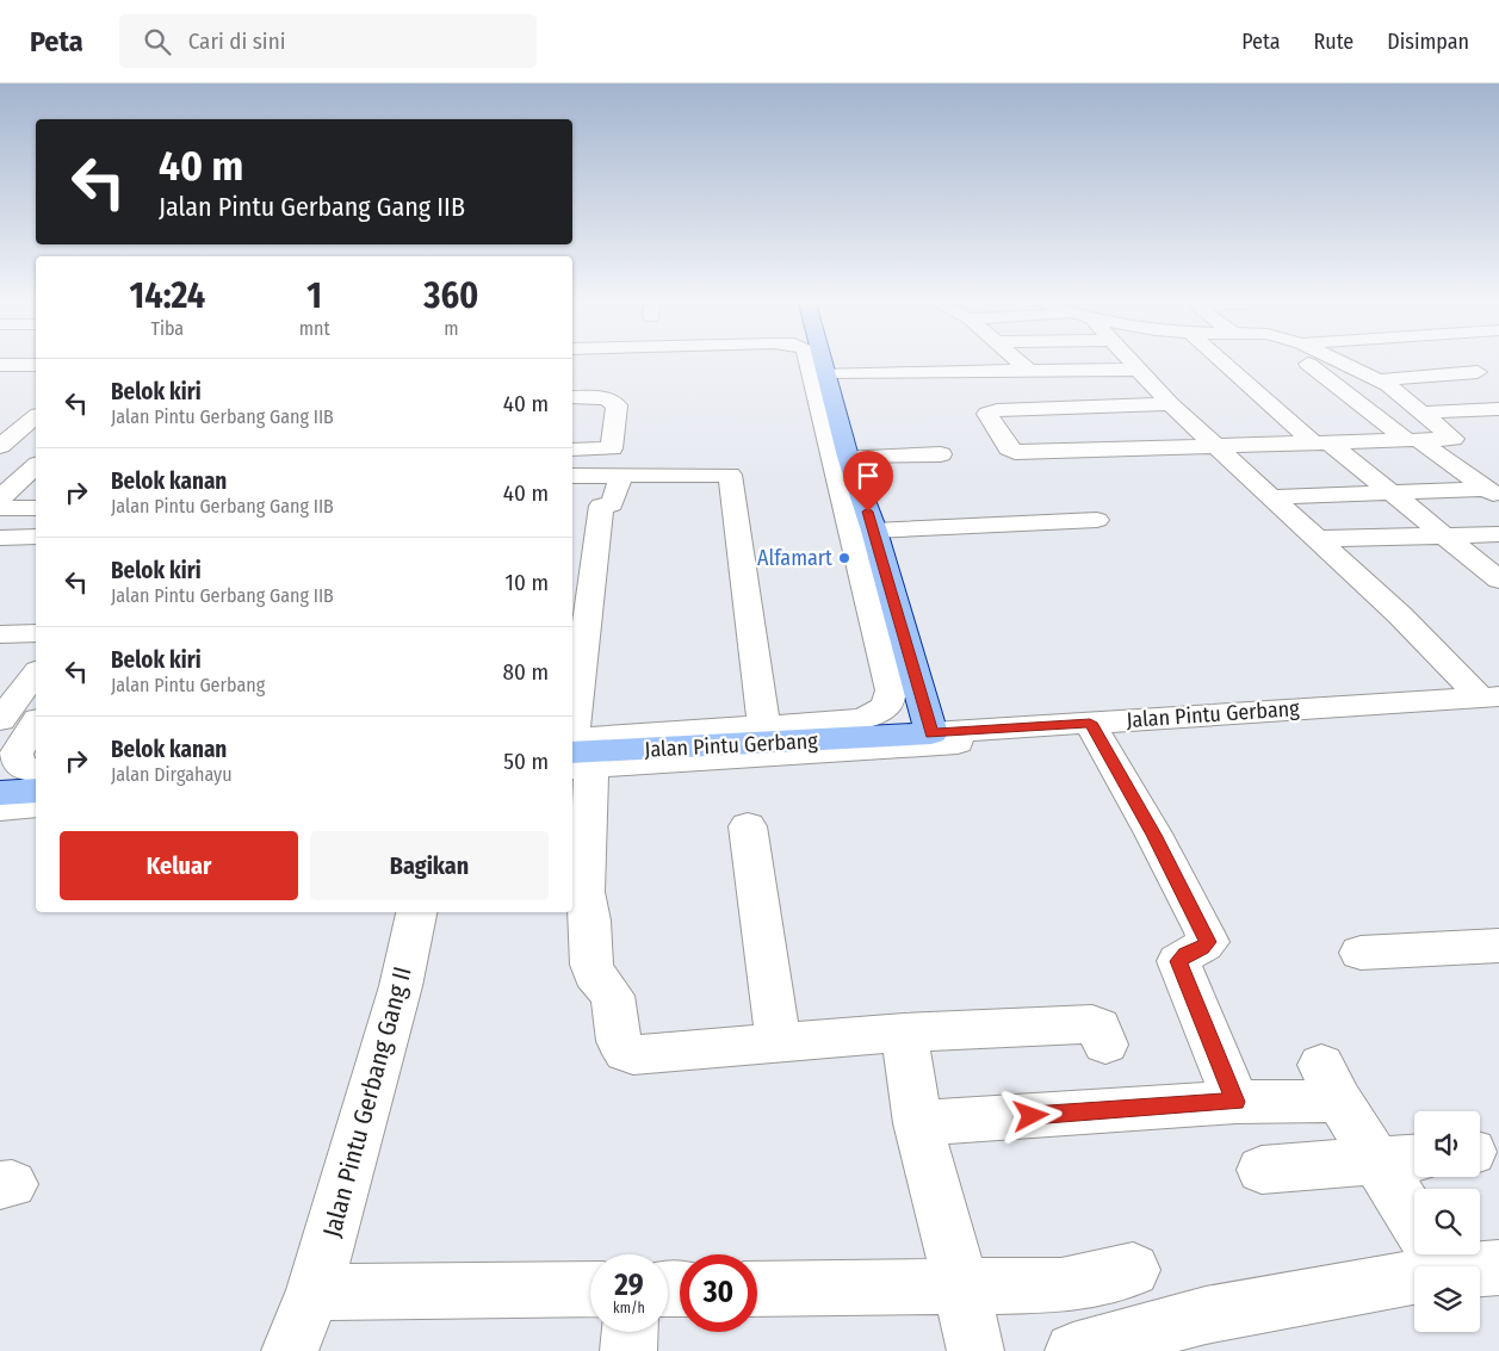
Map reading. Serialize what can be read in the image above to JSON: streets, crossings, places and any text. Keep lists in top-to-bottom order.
{
  "streets": {
    "main road": ["Jalan Pintu Gerbang"],
    "street": ["Jalan Pintu Gerbang Gang II"]
  },
  "places": ["Alfamart"],
  "page": {
    "header": "Peta",
    "search": "Cari di sini",
    "nav": ["Peta", "Rute", "Disimpan"],
    "turn": ["40 m", "Jalan Pintu Gerbang Gang IIB"],
    "eta": [
      "14:24",
      "Tiba",
      "1",
      "mnt",
      "360",
      "m"
    ],
    "list": [
      {
        "name": "Belok kiri",
        "note": "Jalan Pintu Gerbang Gang IIB",
        "value": "40 m"
      },
      {
        "name": "Belok kanan",
        "note": "Jalan Pintu Gerbang Gang IIB",
        "value": "40 m"
      },
      {
        "name": "Belok kiri",
        "note": "Jalan Pintu Gerbang Gang IIB",
        "value": "10 m"
      },
      {
        "name": "Belok kiri",
        "note": "Jalan Pintu Gerbang",
        "value": "80 m"
      },
      {
        "name": "Belok kanan",
        "note": "Jalan Dirgahayu",
        "value": "50 m"
      }
    ],
    "buttons": ["Keluar", "Bagikan"],
    "speed": "29 km/h",
    "limit": "30"
  }
}
